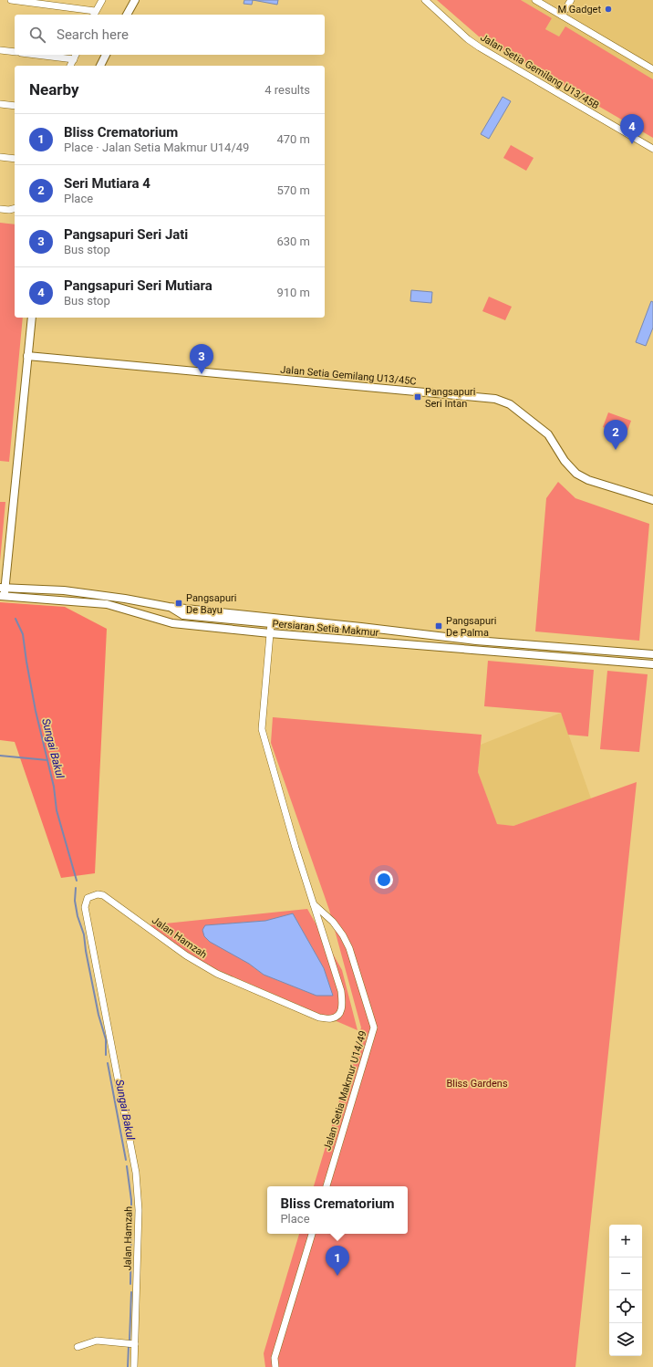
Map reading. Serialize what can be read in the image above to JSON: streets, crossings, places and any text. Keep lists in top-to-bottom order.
{
  "streets": {
    "street": [
      "Jalan Setia Gemilang U13/45B",
      "Jalan Setia Gemilang U13/45C",
      "Persiaran Setia Makmur",
      "Jalan Hamzah",
      "Jalan Setia Makmur U14/49"
    ]
  },
  "crossings": [
    ["Persiaran Setia Makmur", "Jalan Hamzah"],
    ["Jalan Hamzah", "Jalan Setia Makmur U14/49"]
  ],
  "water": ["Sungai Bakul"],
  "parks": ["Bliss Gardens"],
  "places": {
    "other": ["M Gadget"],
    "transit": ["Pangsapuri Seri Intan", "Pangsapuri De Bayu", "Pangsapuri De Palma"]
  },
  "page": {
    "search": "Search here",
    "heading": ["Nearby", "4 results"],
    "list": [
      {
        "mark": "1",
        "name": "Bliss Crematorium",
        "note": "Place · Jalan Setia Makmur U14/49",
        "value": "470 m"
      },
      {
        "mark": "2",
        "name": "Seri Mutiara 4",
        "note": "Place",
        "value": "570 m"
      },
      {
        "mark": "3",
        "name": "Pangsapuri Seri Jati",
        "note": "Bus stop",
        "value": "630 m"
      },
      {
        "mark": "4",
        "name": "Pangsapuri Seri Mutiara",
        "note": "Bus stop",
        "value": "910 m"
      }
    ],
    "pins": [
      "4",
      "3",
      "2",
      "1"
    ],
    "popup": ["Bliss Crematorium", "Place"],
    "map_buttons": ["+", "−"]
  }
}
